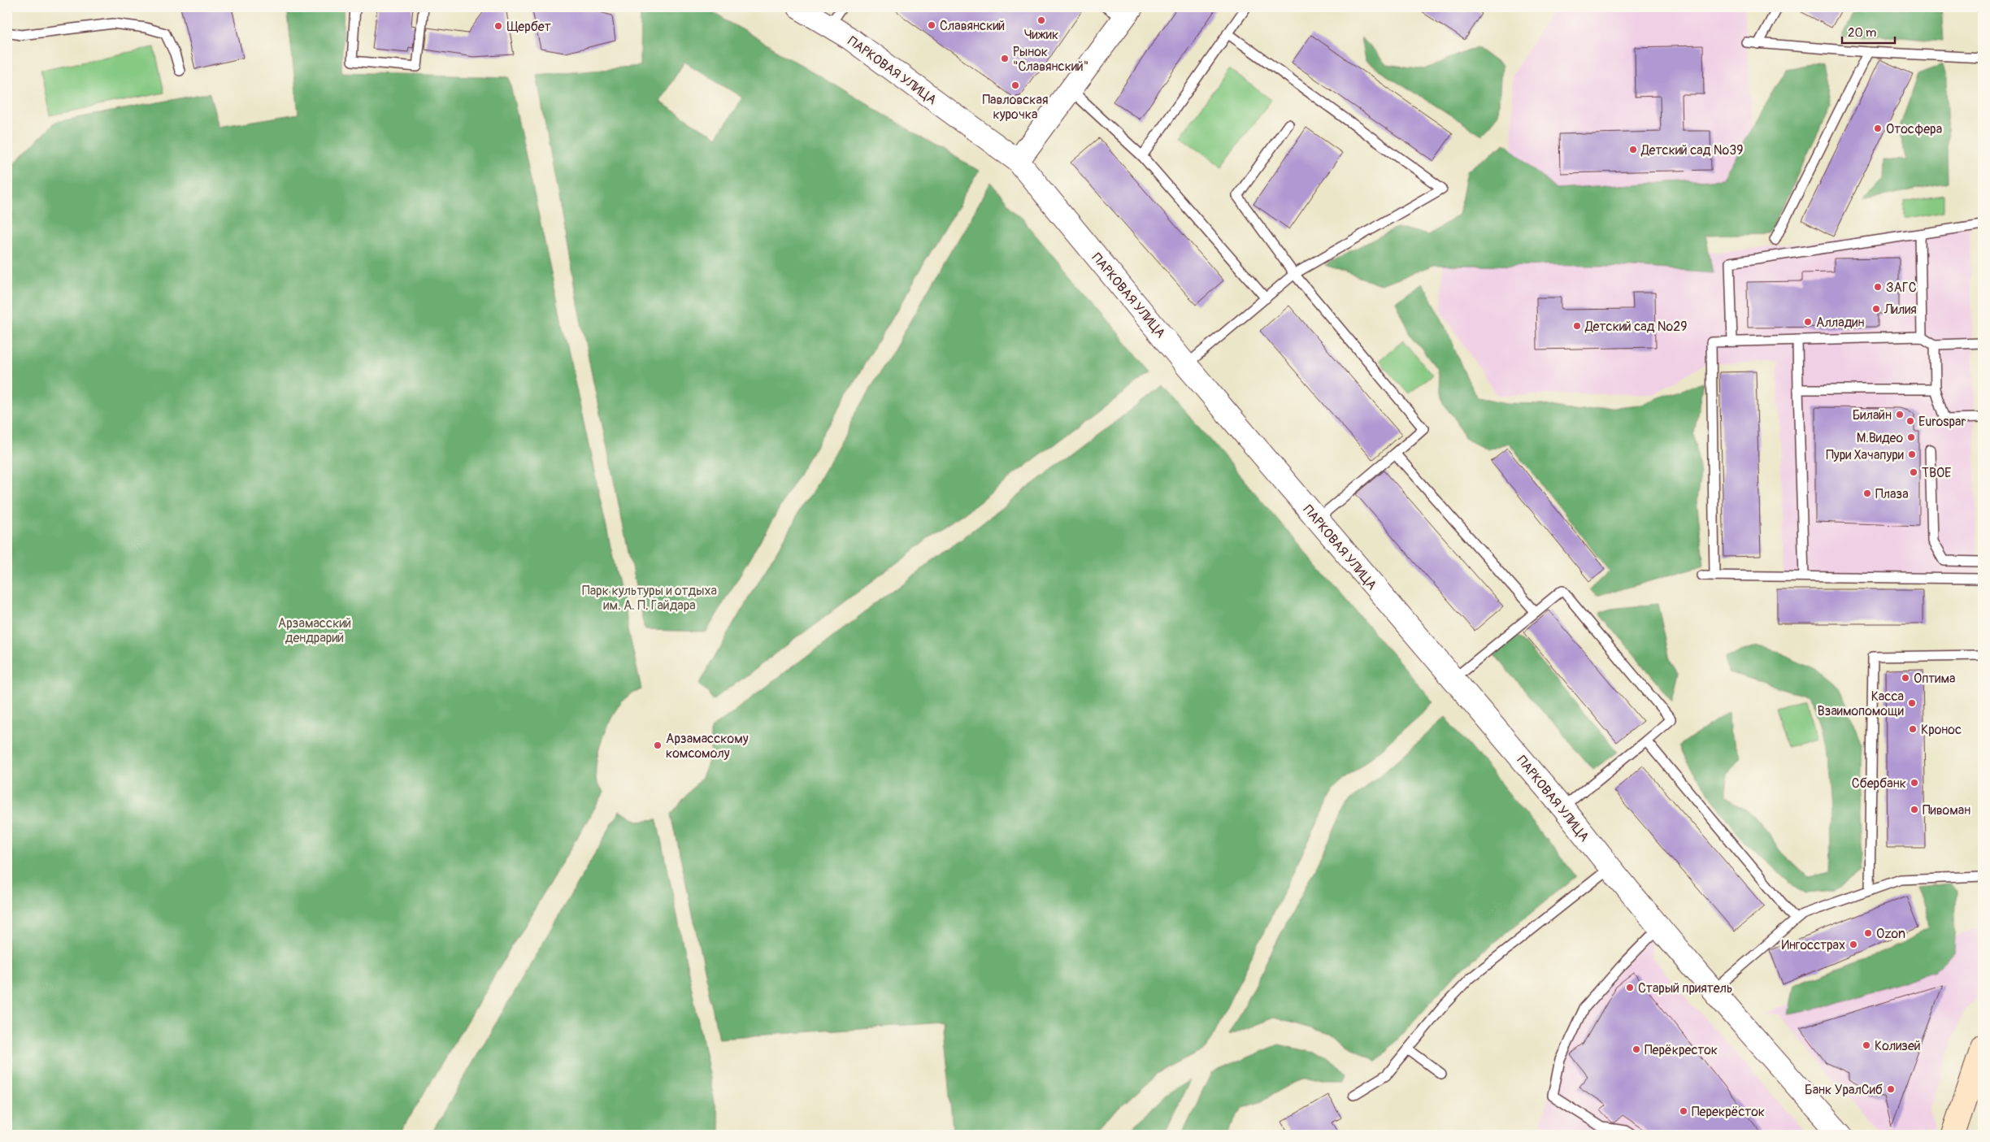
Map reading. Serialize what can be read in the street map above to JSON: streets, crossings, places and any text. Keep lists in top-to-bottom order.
{
  "streets": {
    "street": ["ПАРКОВАЯ УЛИЦА"]
  },
  "parks": ["Парк культуры и отдыха им. А. П. Гайдара", "Арзамасский дендрарий"],
  "places": [
    "Чижик",
    "Славянский",
    "Щербет",
    "Рынок \"Славянский\"",
    "Павловская курочка",
    "Отосфера",
    "Детский сад №39",
    "ЗАГС",
    "Лилия",
    "Алладин",
    "Детский сад №29",
    "Билайн",
    "Eurospar",
    "М.Видео",
    "Пури Хачапури",
    "ТВОЕ",
    "Плаза",
    "Оптима",
    "Касса Взаимопомощи",
    "Кронос",
    "Арзамасскому комсомолу",
    "Сбербанк",
    "Пивоман",
    "Ozon",
    "Ингосстрах",
    "Старый приятель",
    "Колизей",
    "Перёкресток",
    "Банк УралСиб",
    "Перекрёсток"
  ],
  "scale_bar": "20 m"
}
